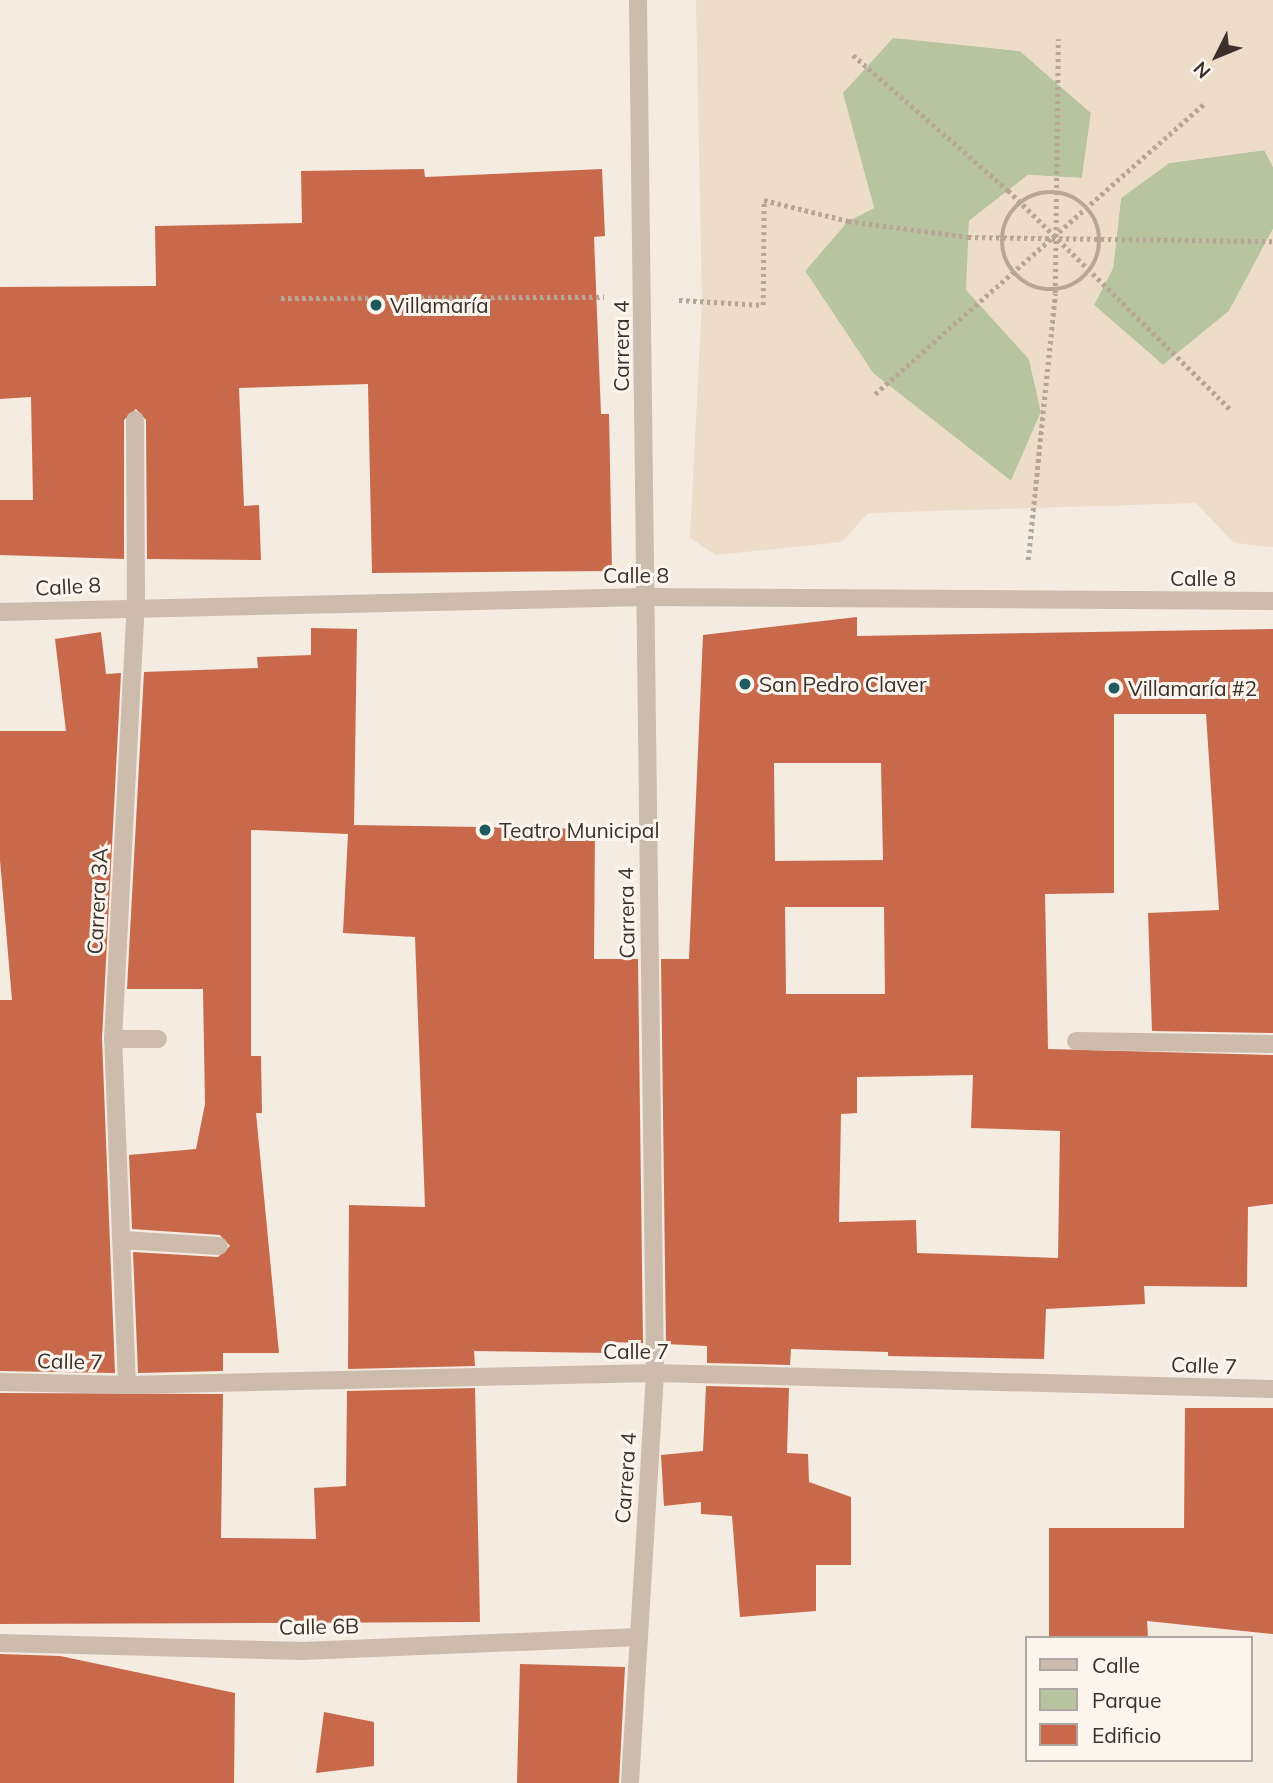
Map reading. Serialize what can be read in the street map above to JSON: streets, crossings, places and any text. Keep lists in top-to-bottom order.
{
  "streets": {
    "street": [
      "Carrera 4",
      "Calle 8",
      "Carrera 3A",
      "Calle 7",
      "Calle 6B"
    ]
  },
  "crossings": [
    ["Carrera 4", "Calle 8"],
    ["Carrera 4", "Calle 7"],
    ["Carrera 4", "Calle 6B"],
    ["Calle 8", "Carrera 3A"],
    ["Carrera 3A", "Calle 7"]
  ],
  "places": [
    "Villamaría",
    "San Pedro Claver",
    "Villamaría #2",
    "Teatro Municipal"
  ],
  "legend": ["Calle", "Parque", "Edificio"],
  "north": "bottom left"
}
